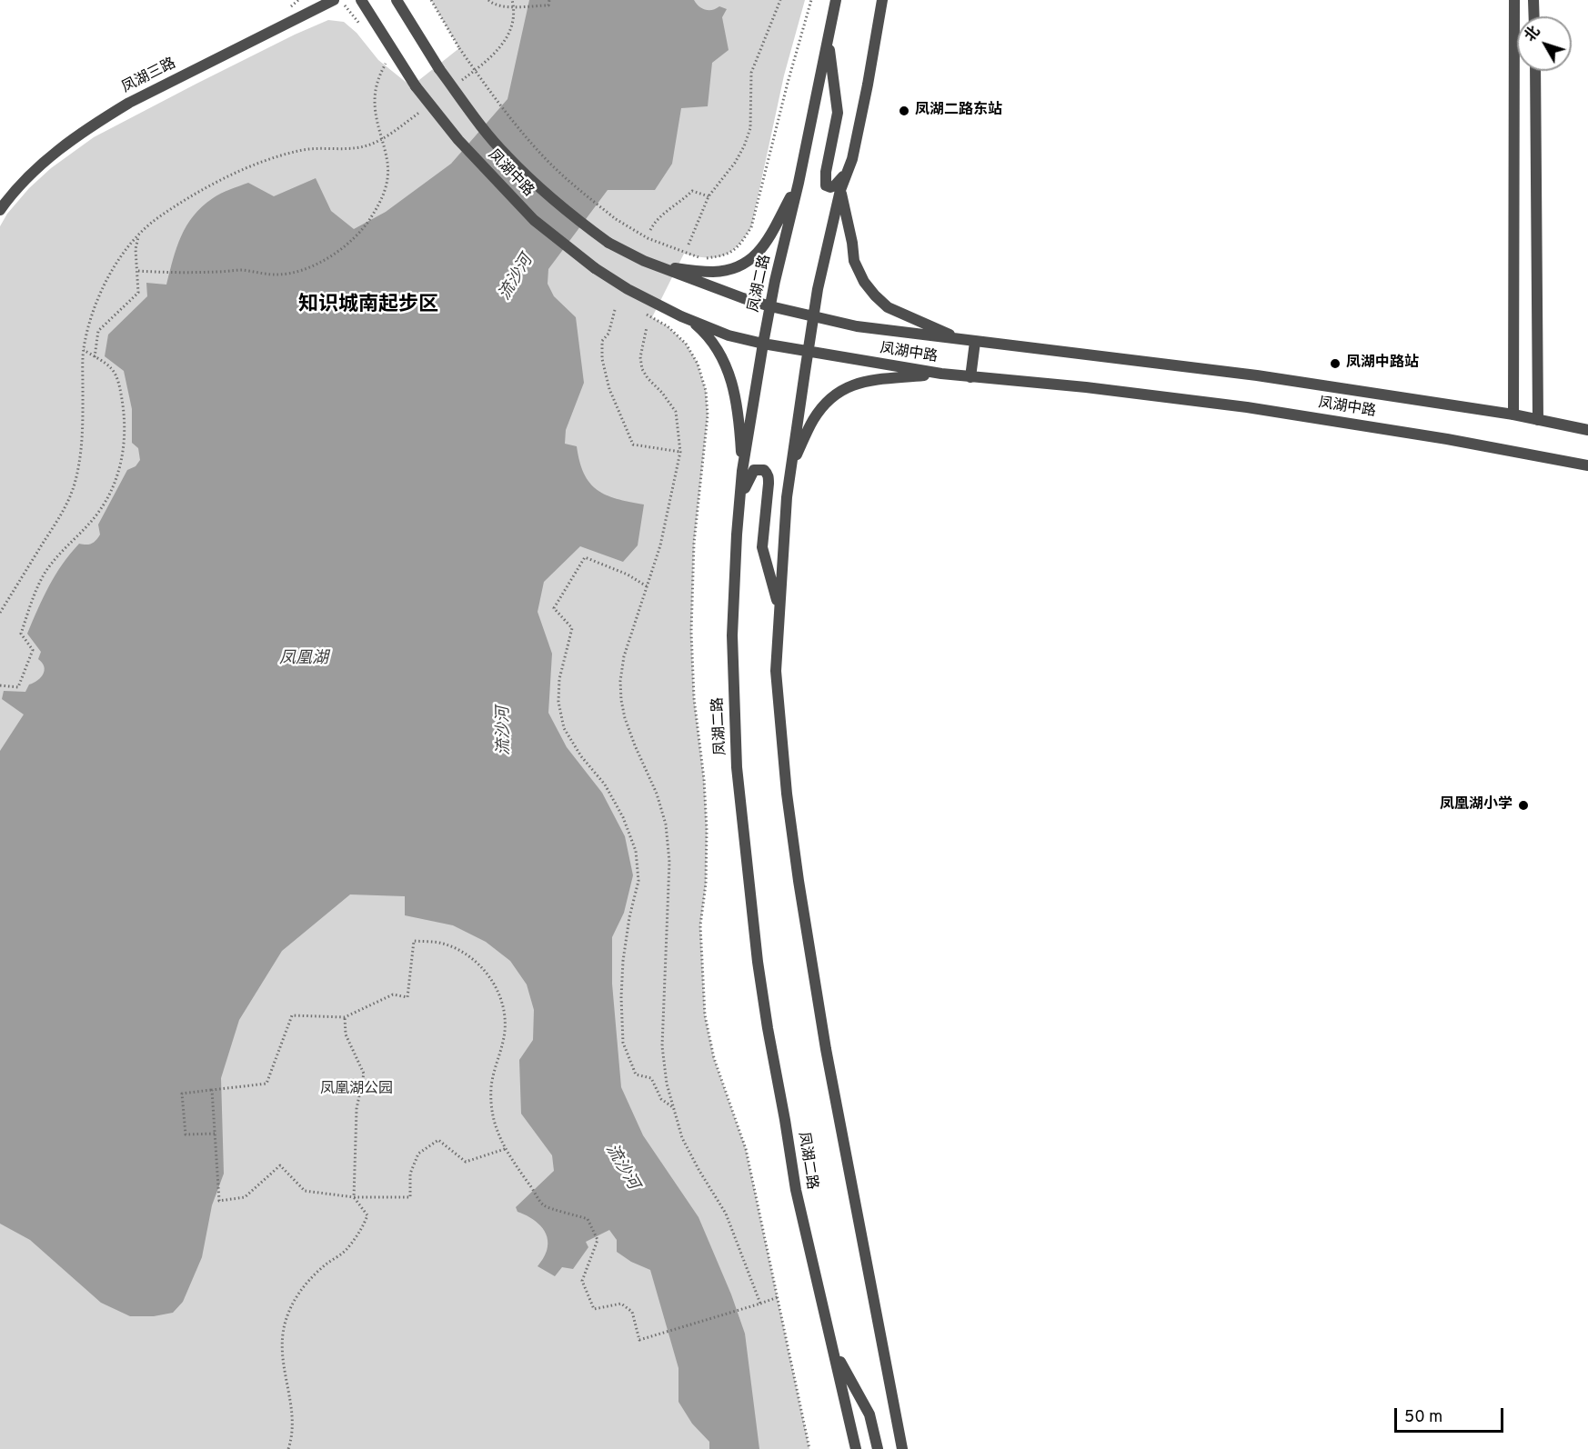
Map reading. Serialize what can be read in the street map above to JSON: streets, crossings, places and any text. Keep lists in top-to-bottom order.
{
  "streets": {
    "street": ["凤湖三路", "凤湖中路", "凤湖二路"]
  },
  "crossings": [
    ["凤湖中路", "凤湖二路"]
  ],
  "districts": ["知识城南起步区"],
  "water": ["流沙河", "凤凰湖"],
  "parks": ["凤凰湖公园"],
  "places": ["凤湖二路东站", "凤湖中路站", "凤凰湖小学"],
  "scale_bar": "50 m",
  "north": "top left"
}
